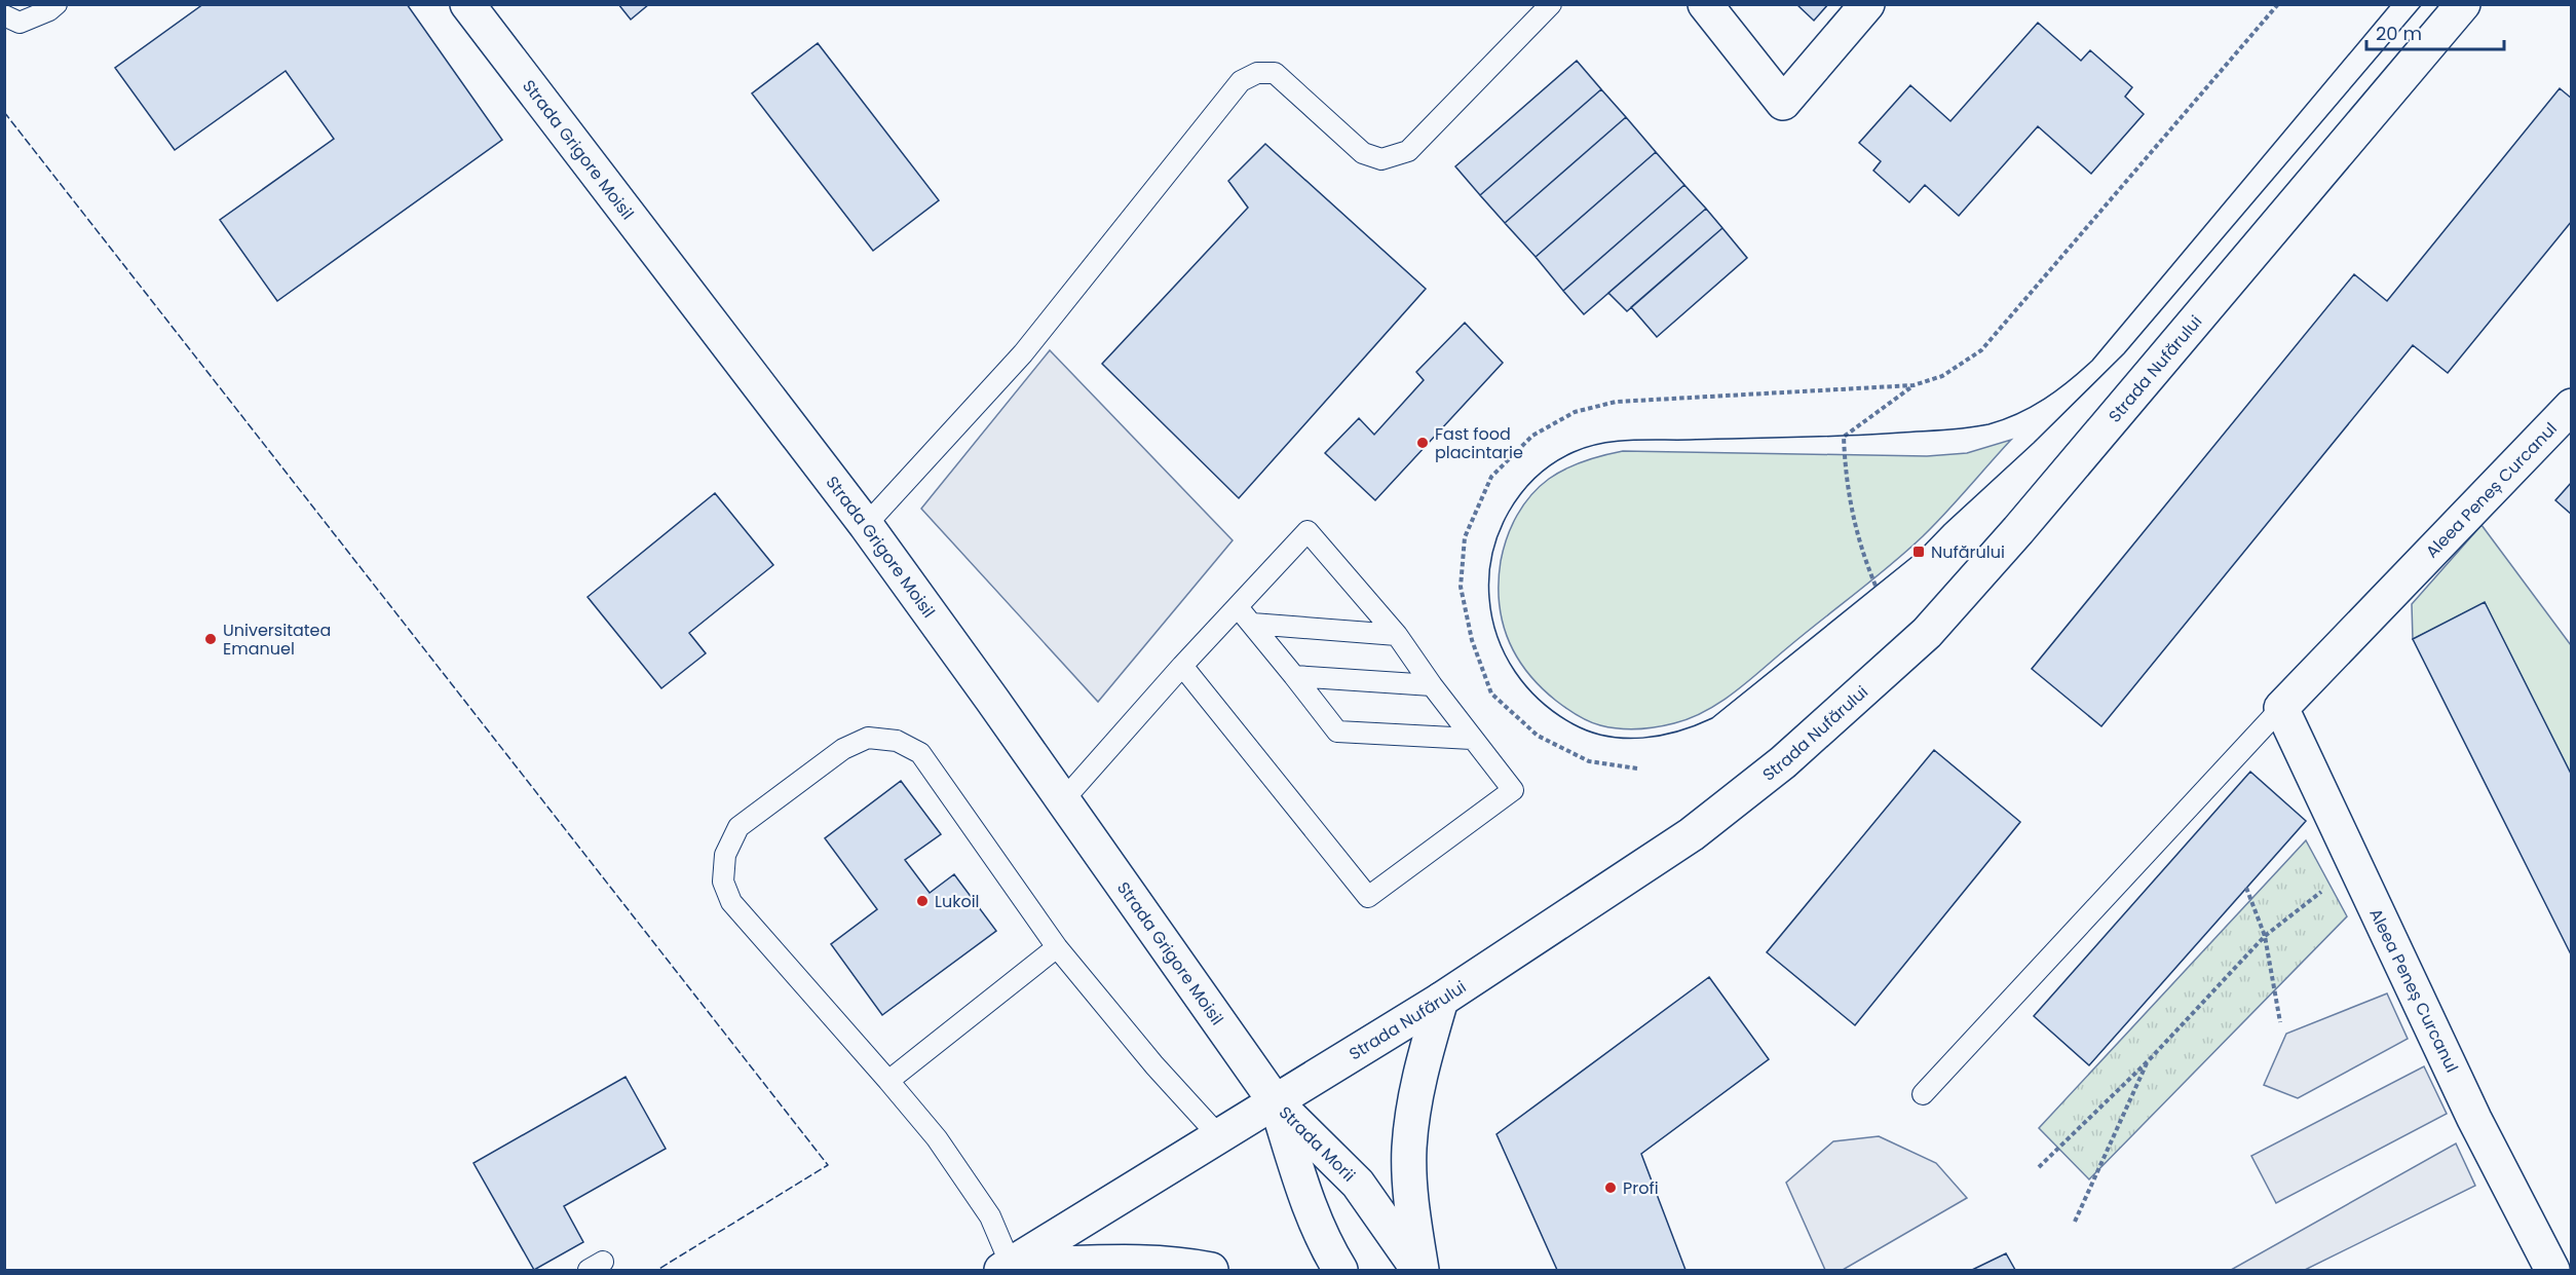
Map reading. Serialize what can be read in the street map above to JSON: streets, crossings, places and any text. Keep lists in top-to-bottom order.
{
  "streets": {
    "main road": [
      "Strada Grigore Moisil",
      "Strada Nufărului",
      "Aleea Peneș Curcanul",
      "Strada Morii"
    ]
  },
  "crossings": [
    ["Strada Grigore Moisil", "Strada Nufărului"],
    ["Strada Grigore Moisil", "Strada Morii"],
    ["Strada Nufărului", "Strada Morii"]
  ],
  "places": {
    "other": [
      "Fast food placintarie",
      "Universitatea Emanuel",
      "Lukoil",
      "Profi"
    ],
    "transit": ["Nufărului"]
  },
  "scale_bar": "20 m"
}
